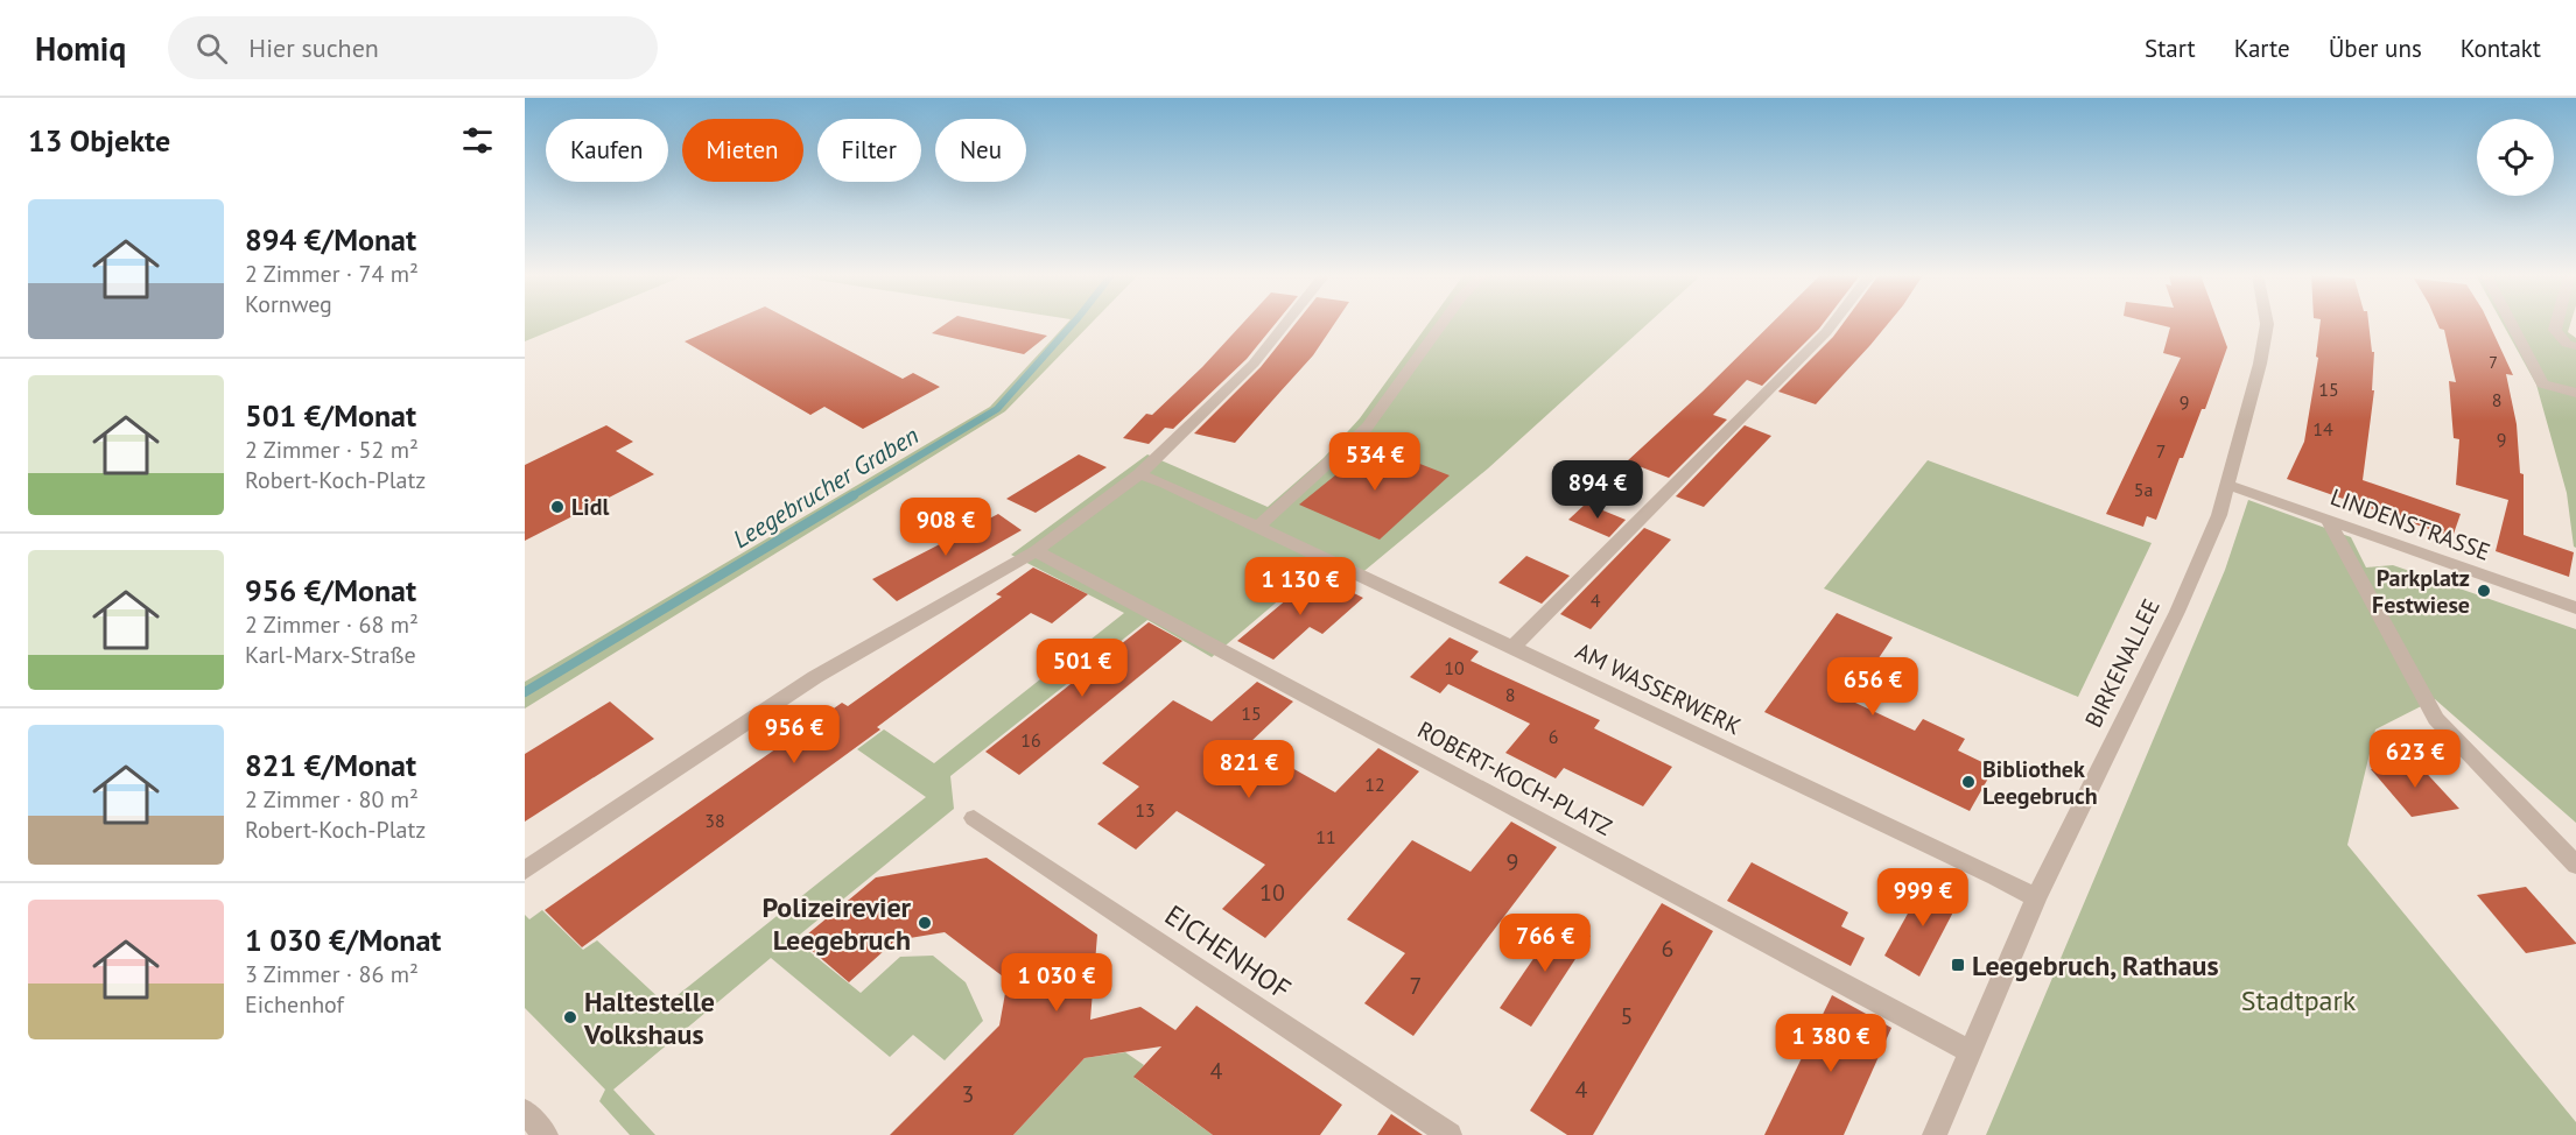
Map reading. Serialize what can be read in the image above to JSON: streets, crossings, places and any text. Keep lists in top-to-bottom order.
{
  "streets": {
    "street": [
      "LINDENSTRASSE",
      "BIRKENALLEE",
      "AM WASSERWERK",
      "ROBERT-KOCH-PLATZ",
      "EICHENHOF"
    ]
  },
  "crossings": [
    ["LINDENSTRASSE", "BIRKENALLEE"],
    ["BIRKENALLEE", "AM WASSERWERK"],
    ["BIRKENALLEE", "ROBERT-KOCH-PLATZ"]
  ],
  "water": ["Leegebrucher Graben"],
  "parks": ["Stadtpark"],
  "places": {
    "other": [
      "Lidl",
      "Parkplatz Festwiese",
      "Bibliothek Leegebruch",
      "Polizeirevier Leegebruch",
      "Haltestelle Volkshaus"
    ],
    "transit": ["Leegebruch, Rathaus"]
  },
  "house_numbers": [
    "7",
    "15",
    "8",
    "9",
    "14",
    "9",
    "7",
    "5a",
    "4",
    "10",
    "8",
    "15",
    "6",
    "16",
    "12",
    "13",
    "38",
    "11",
    "9",
    "10",
    "6",
    "7",
    "5",
    "4",
    "4",
    "3"
  ],
  "page": {
    "header": "Homiq",
    "search": "Hier suchen",
    "nav": [
      "Start",
      "Karte",
      "Über uns",
      "Kontakt"
    ],
    "heading": "13 Objekte",
    "chip": [
      "Kaufen",
      "Mieten",
      "Filter",
      "Neu"
    ],
    "list": [
      {
        "name": "894 €/Monat",
        "note": "2 Zimmer · 74 m² · Kornweg"
      },
      {
        "name": "501 €/Monat",
        "note": "2 Zimmer · 52 m² · Robert-Koch-Platz"
      },
      {
        "name": "956 €/Monat",
        "note": "2 Zimmer · 68 m² · Karl-Marx-Straße"
      },
      {
        "name": "821 €/Monat",
        "note": "2 Zimmer · 80 m² · Robert-Koch-Platz"
      },
      {
        "name": "1 030 €/Monat",
        "note": "3 Zimmer · 86 m² · Eichenhof"
      }
    ],
    "price": [
      "534 €",
      "894 €",
      "908 €",
      "1 130 €",
      "501 €",
      "656 €",
      "956 €",
      "623 €",
      "821 €",
      "999 €",
      "766 €",
      "1 030 €",
      "1 380 €"
    ]
  }
}
